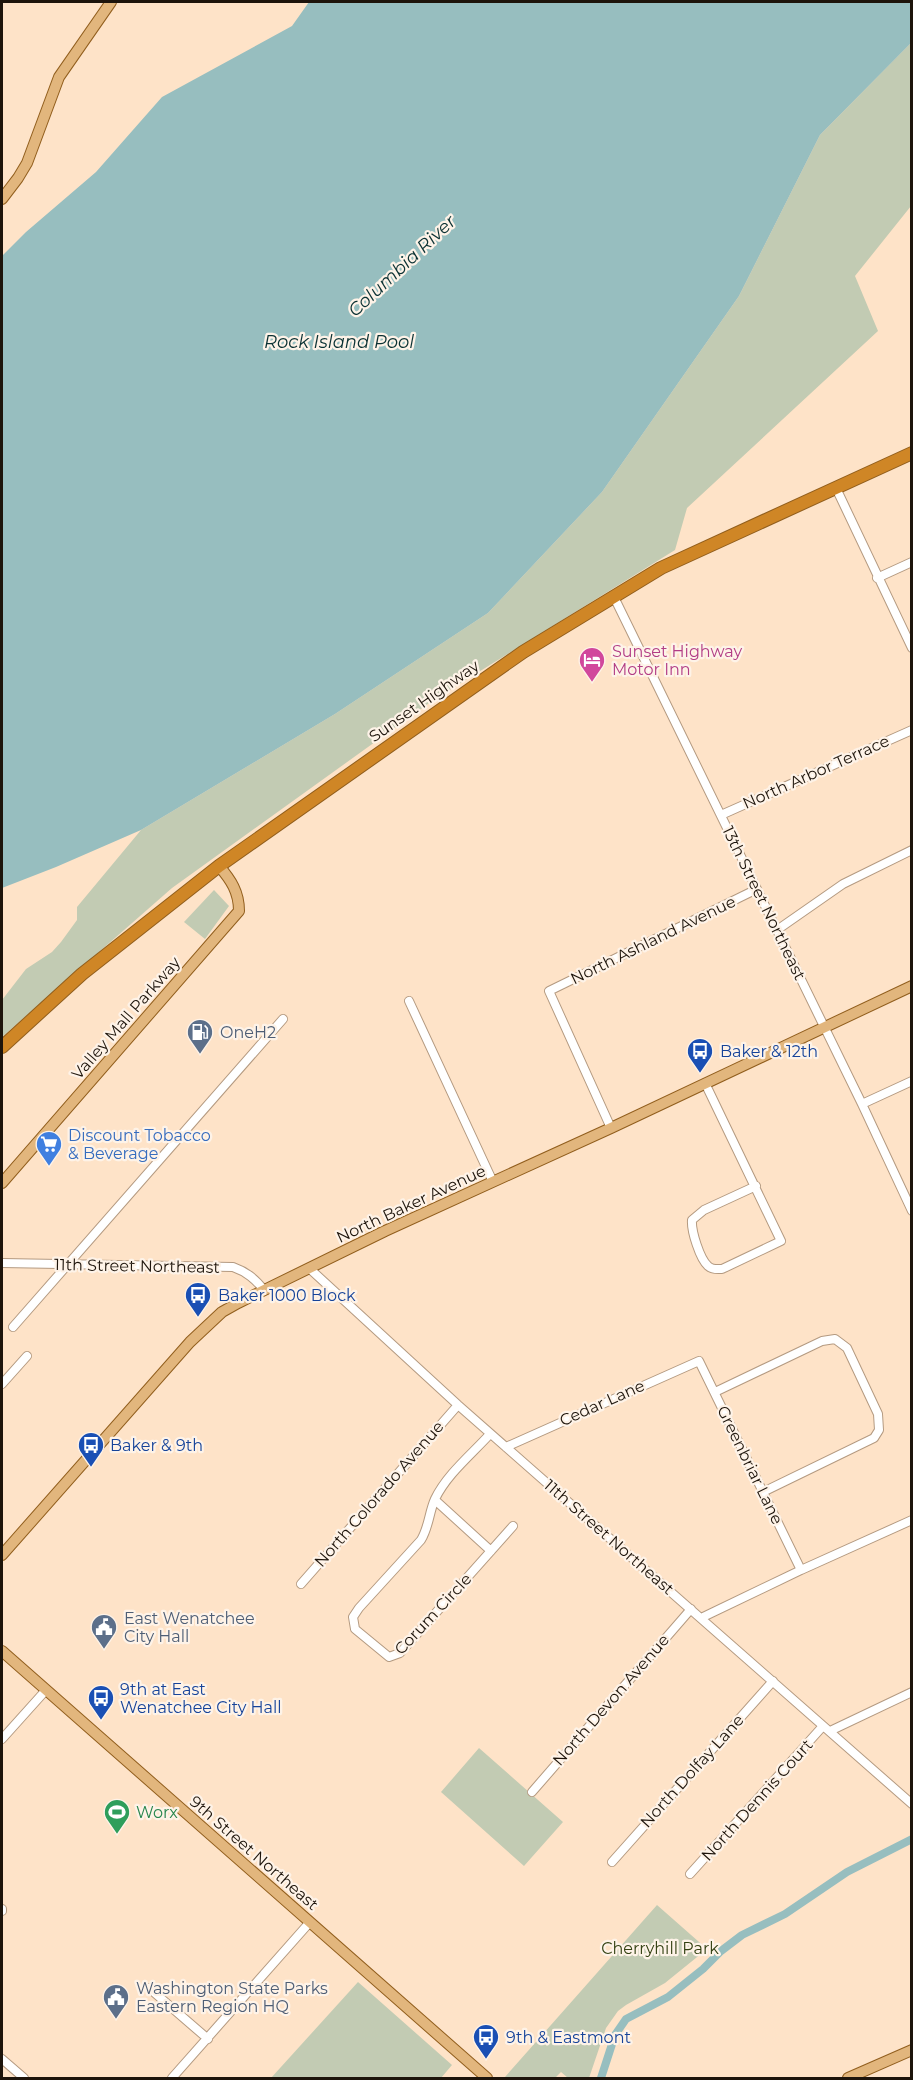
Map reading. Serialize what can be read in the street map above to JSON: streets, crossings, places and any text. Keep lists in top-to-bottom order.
{
  "streets": {
    "highway": ["Sunset Highway"],
    "main road": ["Valley Mall Parkway", "North Baker Avenue", "9th Street Northeast"],
    "street": [
      "North Arbor Terrace",
      "13th Street Northeast",
      "North Ashland Avenue",
      "11th Street Northeast",
      "Cedar Lane",
      "Greenbriar Lane",
      "North Colorado Avenue",
      "Corum Circle",
      "North Devon Avenue",
      "North Dolfay Lane",
      "North Dennis Court"
    ]
  },
  "crossings": [
    ["Sunset Highway", "13th Street Northeast"],
    ["Sunset Highway", "Valley Mall Parkway"],
    ["North Arbor Terrace", "13th Street Northeast"],
    ["13th Street Northeast", "North Ashland Avenue"],
    ["13th Street Northeast", "North Baker Avenue"],
    ["North Ashland Avenue", "North Baker Avenue"],
    ["North Baker Avenue", "11th Street Northeast"],
    ["11th Street Northeast", "Cedar Lane"],
    ["11th Street Northeast", "North Colorado Avenue"],
    ["11th Street Northeast", "Corum Circle"],
    ["11th Street Northeast", "North Devon Avenue"],
    ["11th Street Northeast", "North Dolfay Lane"],
    ["11th Street Northeast", "North Dennis Court"],
    ["Cedar Lane", "Greenbriar Lane"]
  ],
  "water": ["Columbia River", "Rock Island Pool"],
  "parks": ["Cherryhill Park"],
  "places": {
    "hotel": ["Sunset Highway Motor Inn"],
    "fuel station": ["OneH2"],
    "bus stop": [
      "Baker & 12th",
      "Baker 1000 Block",
      "Baker & 9th",
      "9th at East Wenatchee City Hall",
      "9th & Eastmont"
    ],
    "supermarket": ["Discount Tobacco & Beverage"],
    "public building": ["East Wenatchee City Hall", "Washington State Parks Eastern Region HQ"],
    "sports": ["Worx"]
  }
}
